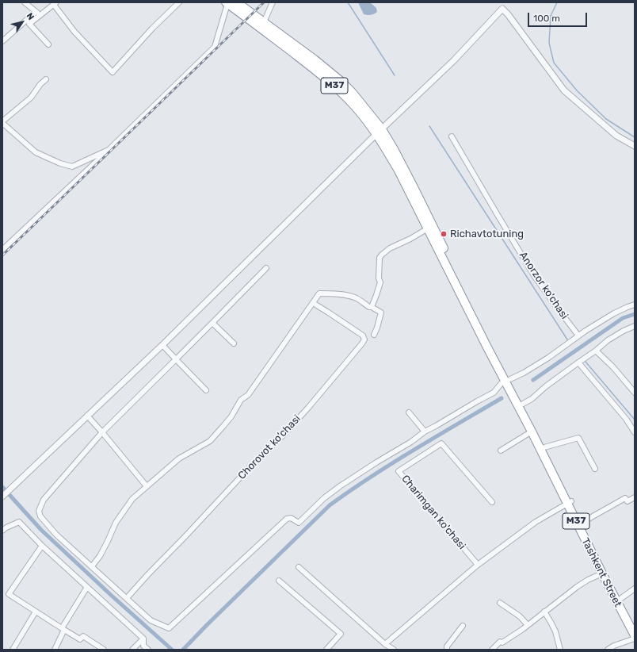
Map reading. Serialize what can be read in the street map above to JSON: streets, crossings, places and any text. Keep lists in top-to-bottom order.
{
  "streets": {
    "highway": ["M37", "Tashkent Street"],
    "street": ["Anorzor ko'chasi", "Chorovot ko'chasi", "Charimgan ko'chasi"]
  },
  "crossings": [
    ["M37", "Tashkent Street"]
  ],
  "places": ["Richavtotuning"],
  "scale_bar": "100 m",
  "north": "top right"
}
